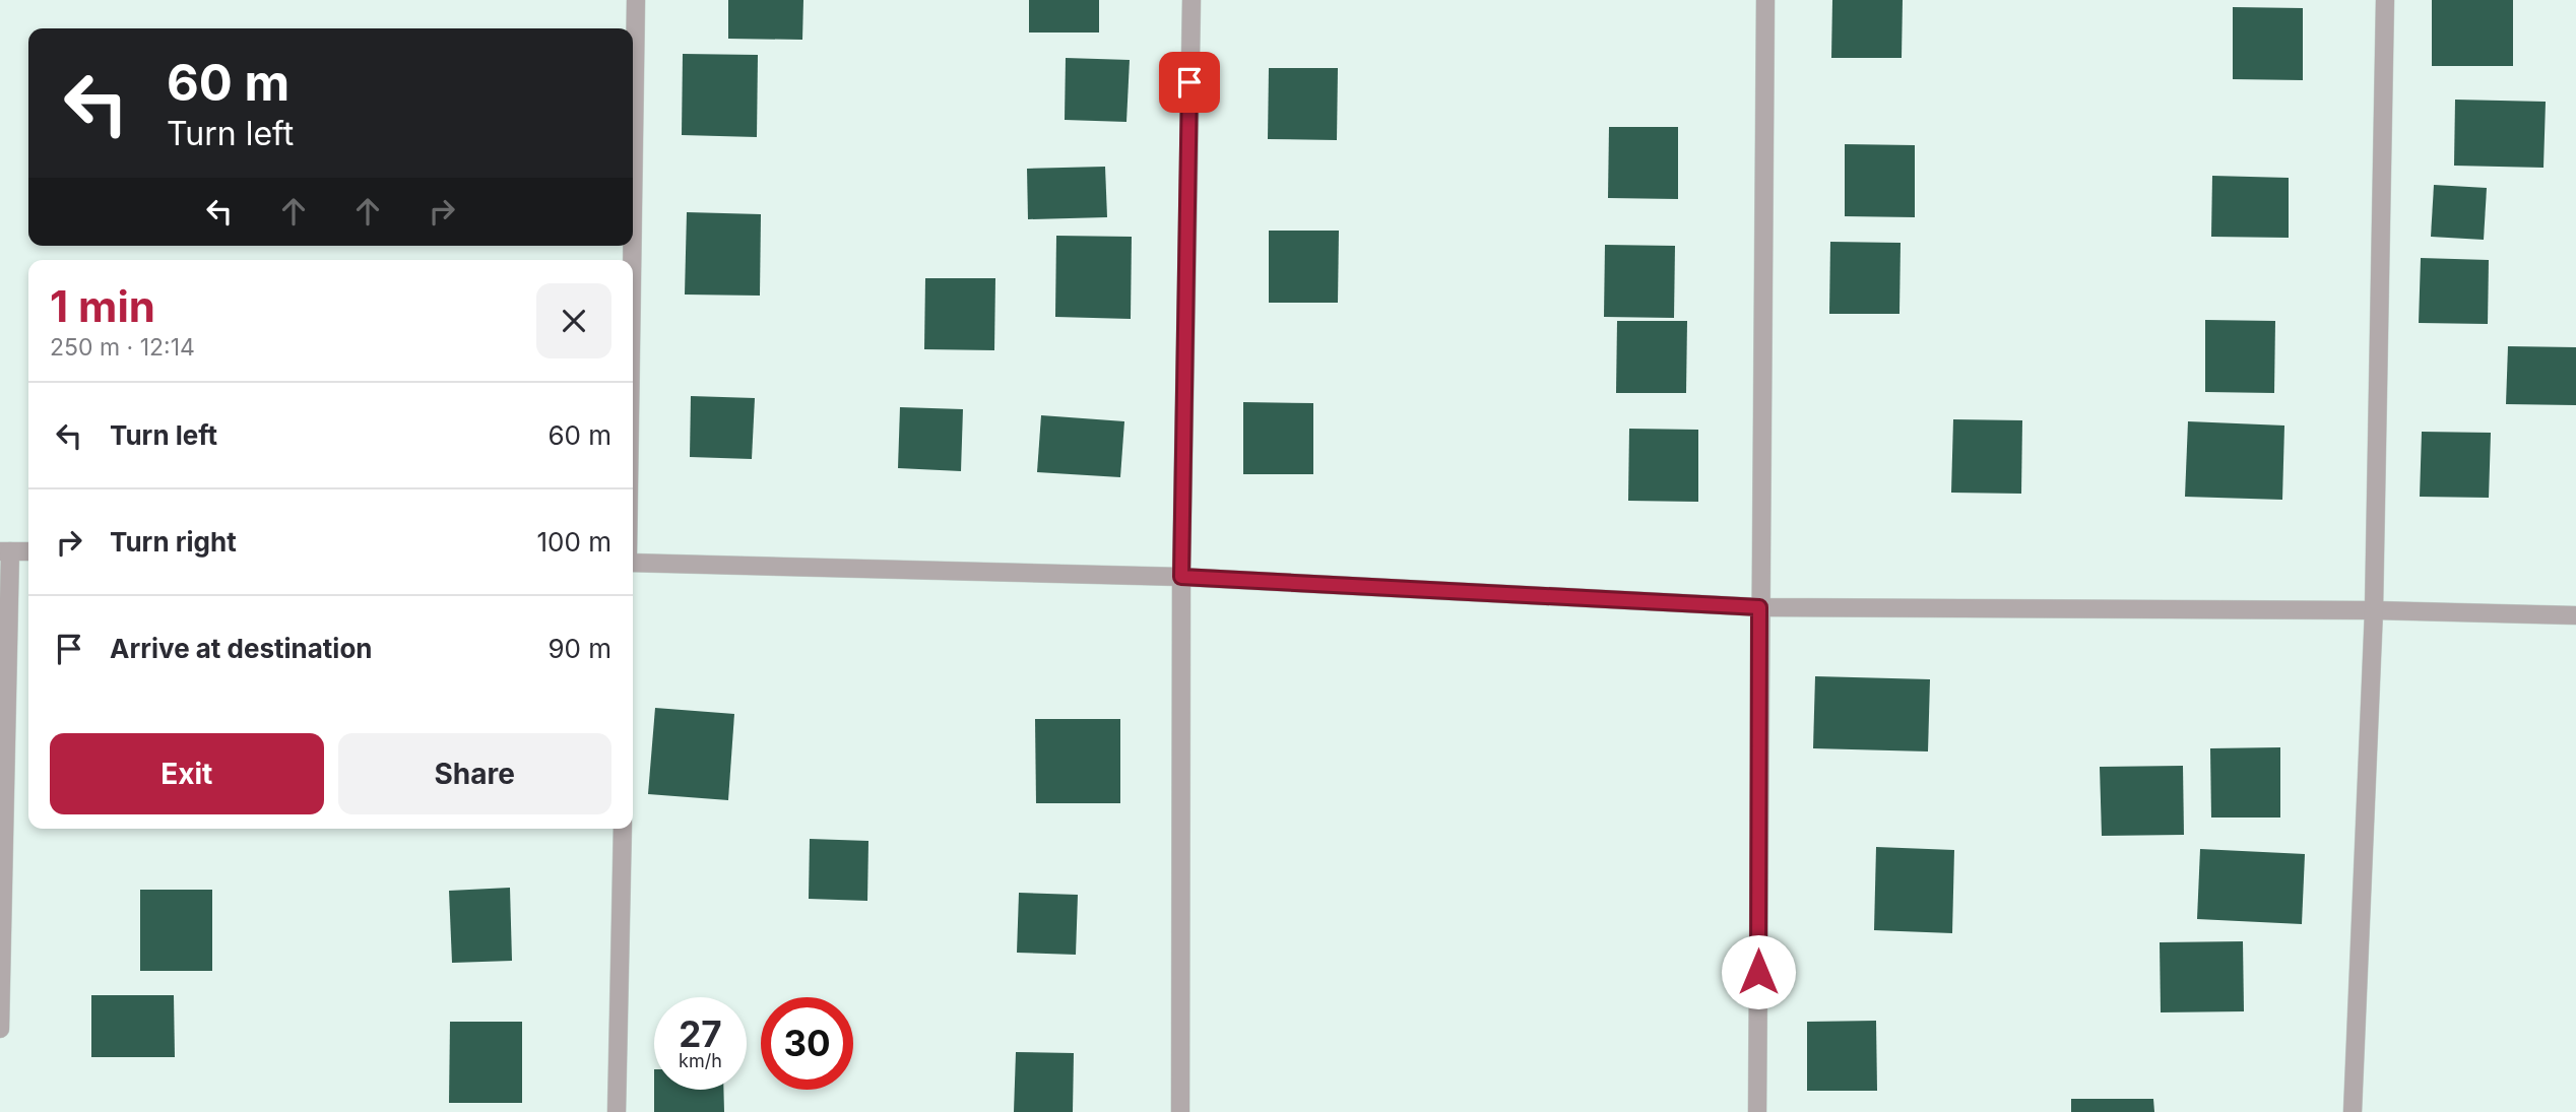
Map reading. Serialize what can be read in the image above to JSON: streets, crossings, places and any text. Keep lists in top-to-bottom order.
{
  "page": {
    "turn": ["60 m", "Turn left"],
    "heading": ["1 min", "250 m · 12:14"],
    "list": [
      {
        "name": "Turn left",
        "value": "60 m"
      },
      {
        "name": "Turn right",
        "value": "100 m"
      },
      {
        "name": "Arrive at destination",
        "value": "90 m"
      }
    ],
    "buttons": ["Exit", "Share"],
    "speed": "27 km/h",
    "limit": "30"
  }
}
